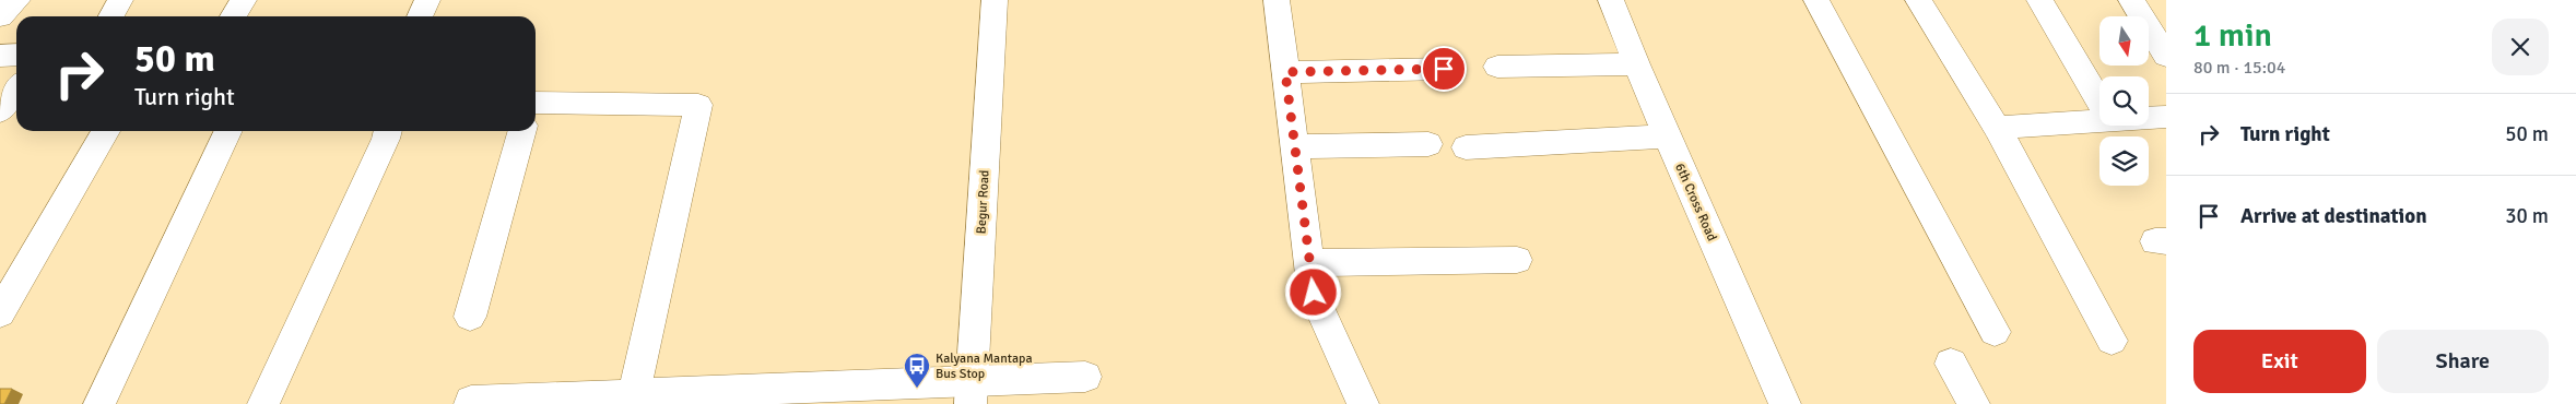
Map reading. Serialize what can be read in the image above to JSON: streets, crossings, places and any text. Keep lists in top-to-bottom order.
{
  "streets": {
    "street": ["Begur Road", "6th Cross Road"]
  },
  "places": {
    "bus stop": ["Kalyana Mantapa Bus Stop"]
  },
  "north": "bottom",
  "page": {
    "heading": ["1 min", "80 m · 15:04"],
    "turn": ["50 m", "Turn right"],
    "list": [
      {
        "name": "Turn right",
        "value": "50 m"
      },
      {
        "name": "Arrive at destination",
        "value": "30 m"
      }
    ],
    "buttons": ["Exit", "Share"]
  }
}
